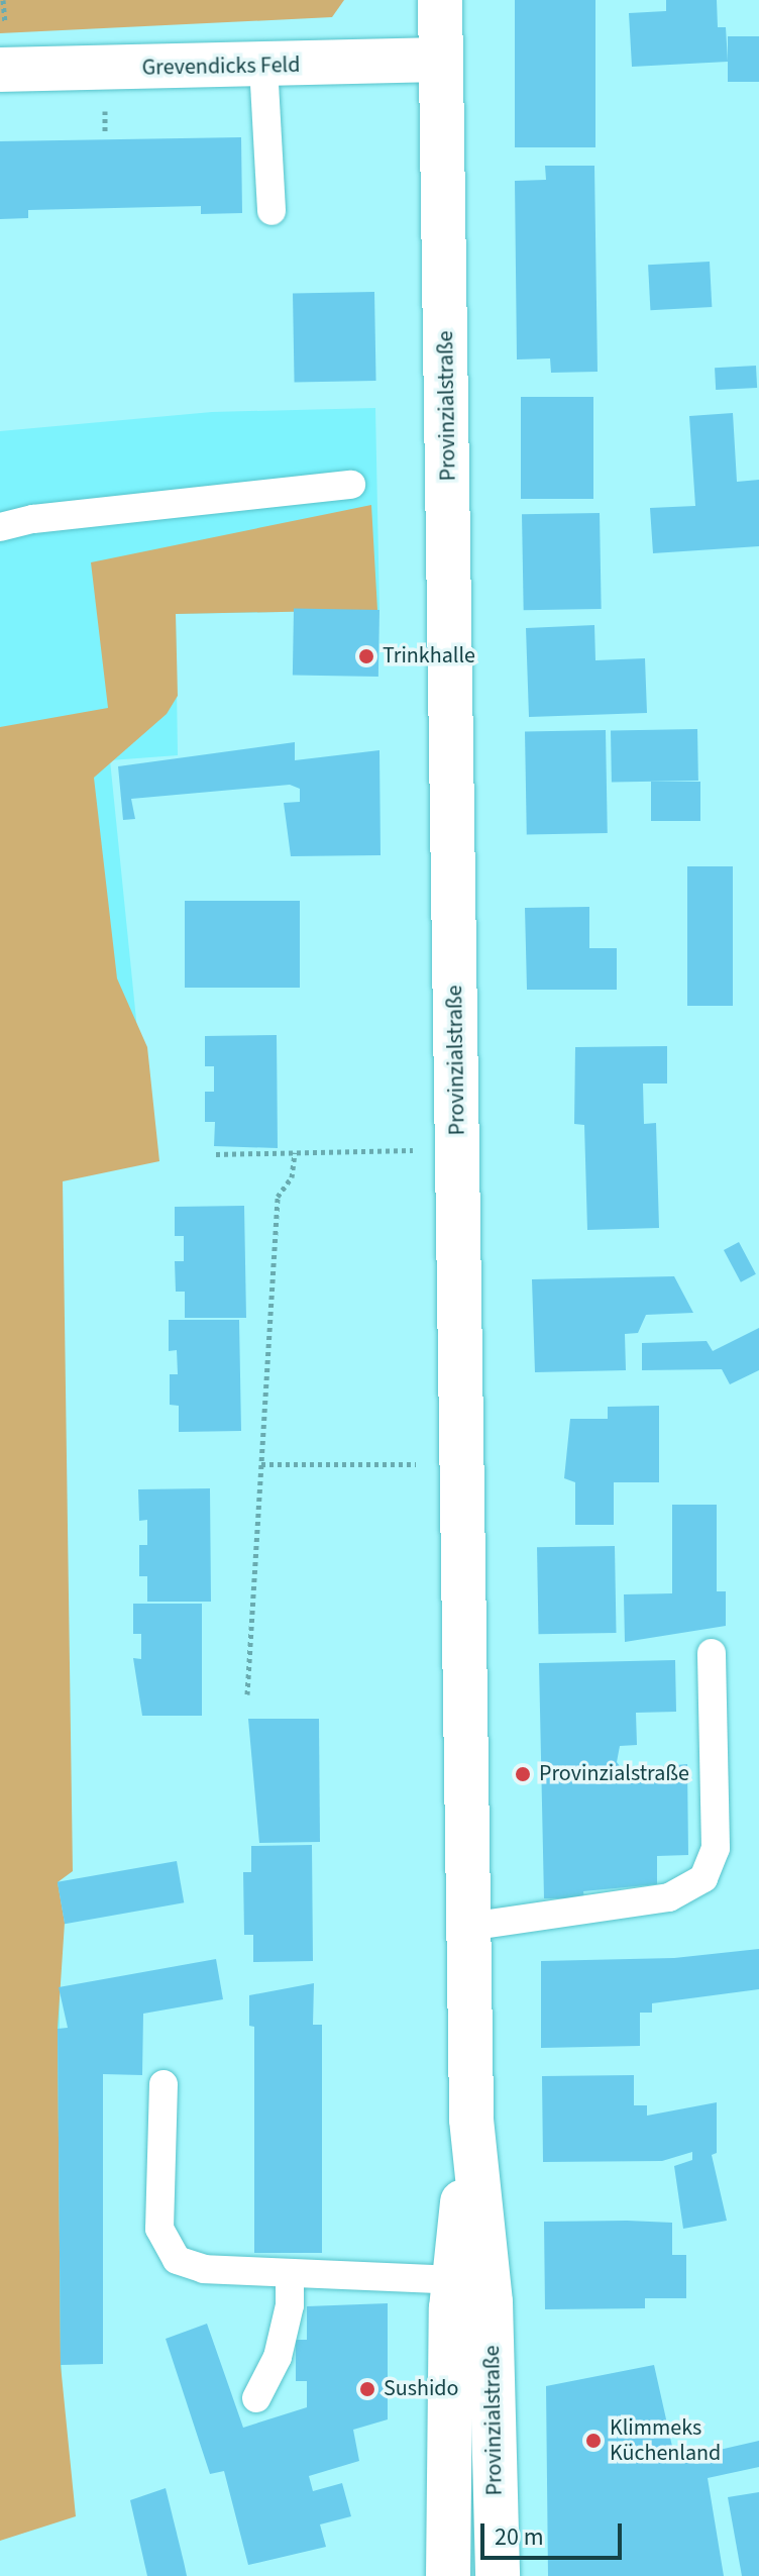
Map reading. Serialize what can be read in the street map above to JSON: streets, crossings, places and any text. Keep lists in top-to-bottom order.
{
  "streets": {
    "main road": ["Grevendicks Feld", "Provinzialstraße"]
  },
  "crossings": [
    ["Grevendicks Feld", "Provinzialstraße"]
  ],
  "places": [
    "Trinkhalle",
    "Provinzialstraße",
    "Sushido",
    "Klimmeks Küchenland"
  ],
  "scale_bar": "20 m"
}
